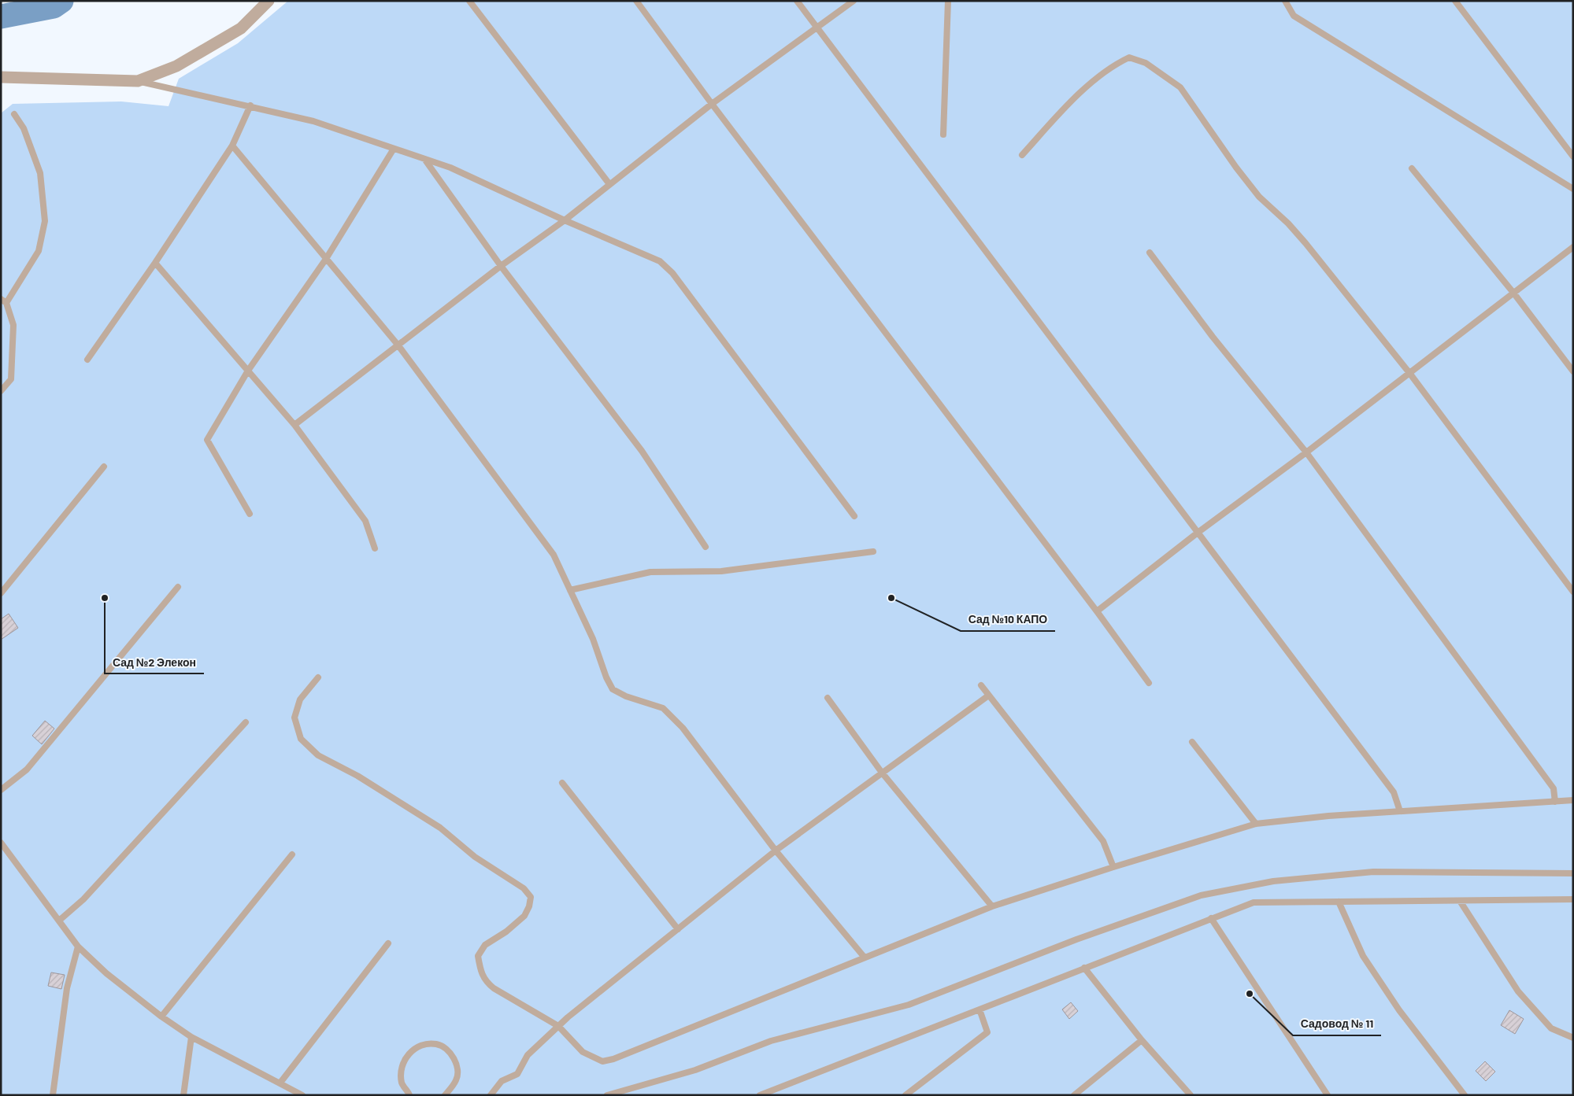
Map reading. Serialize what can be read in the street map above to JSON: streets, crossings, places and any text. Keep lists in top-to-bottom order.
{
  "places": ["Сад №2 Элекон", "Сад №10 КАПО", "Садовод № 11"]
}
